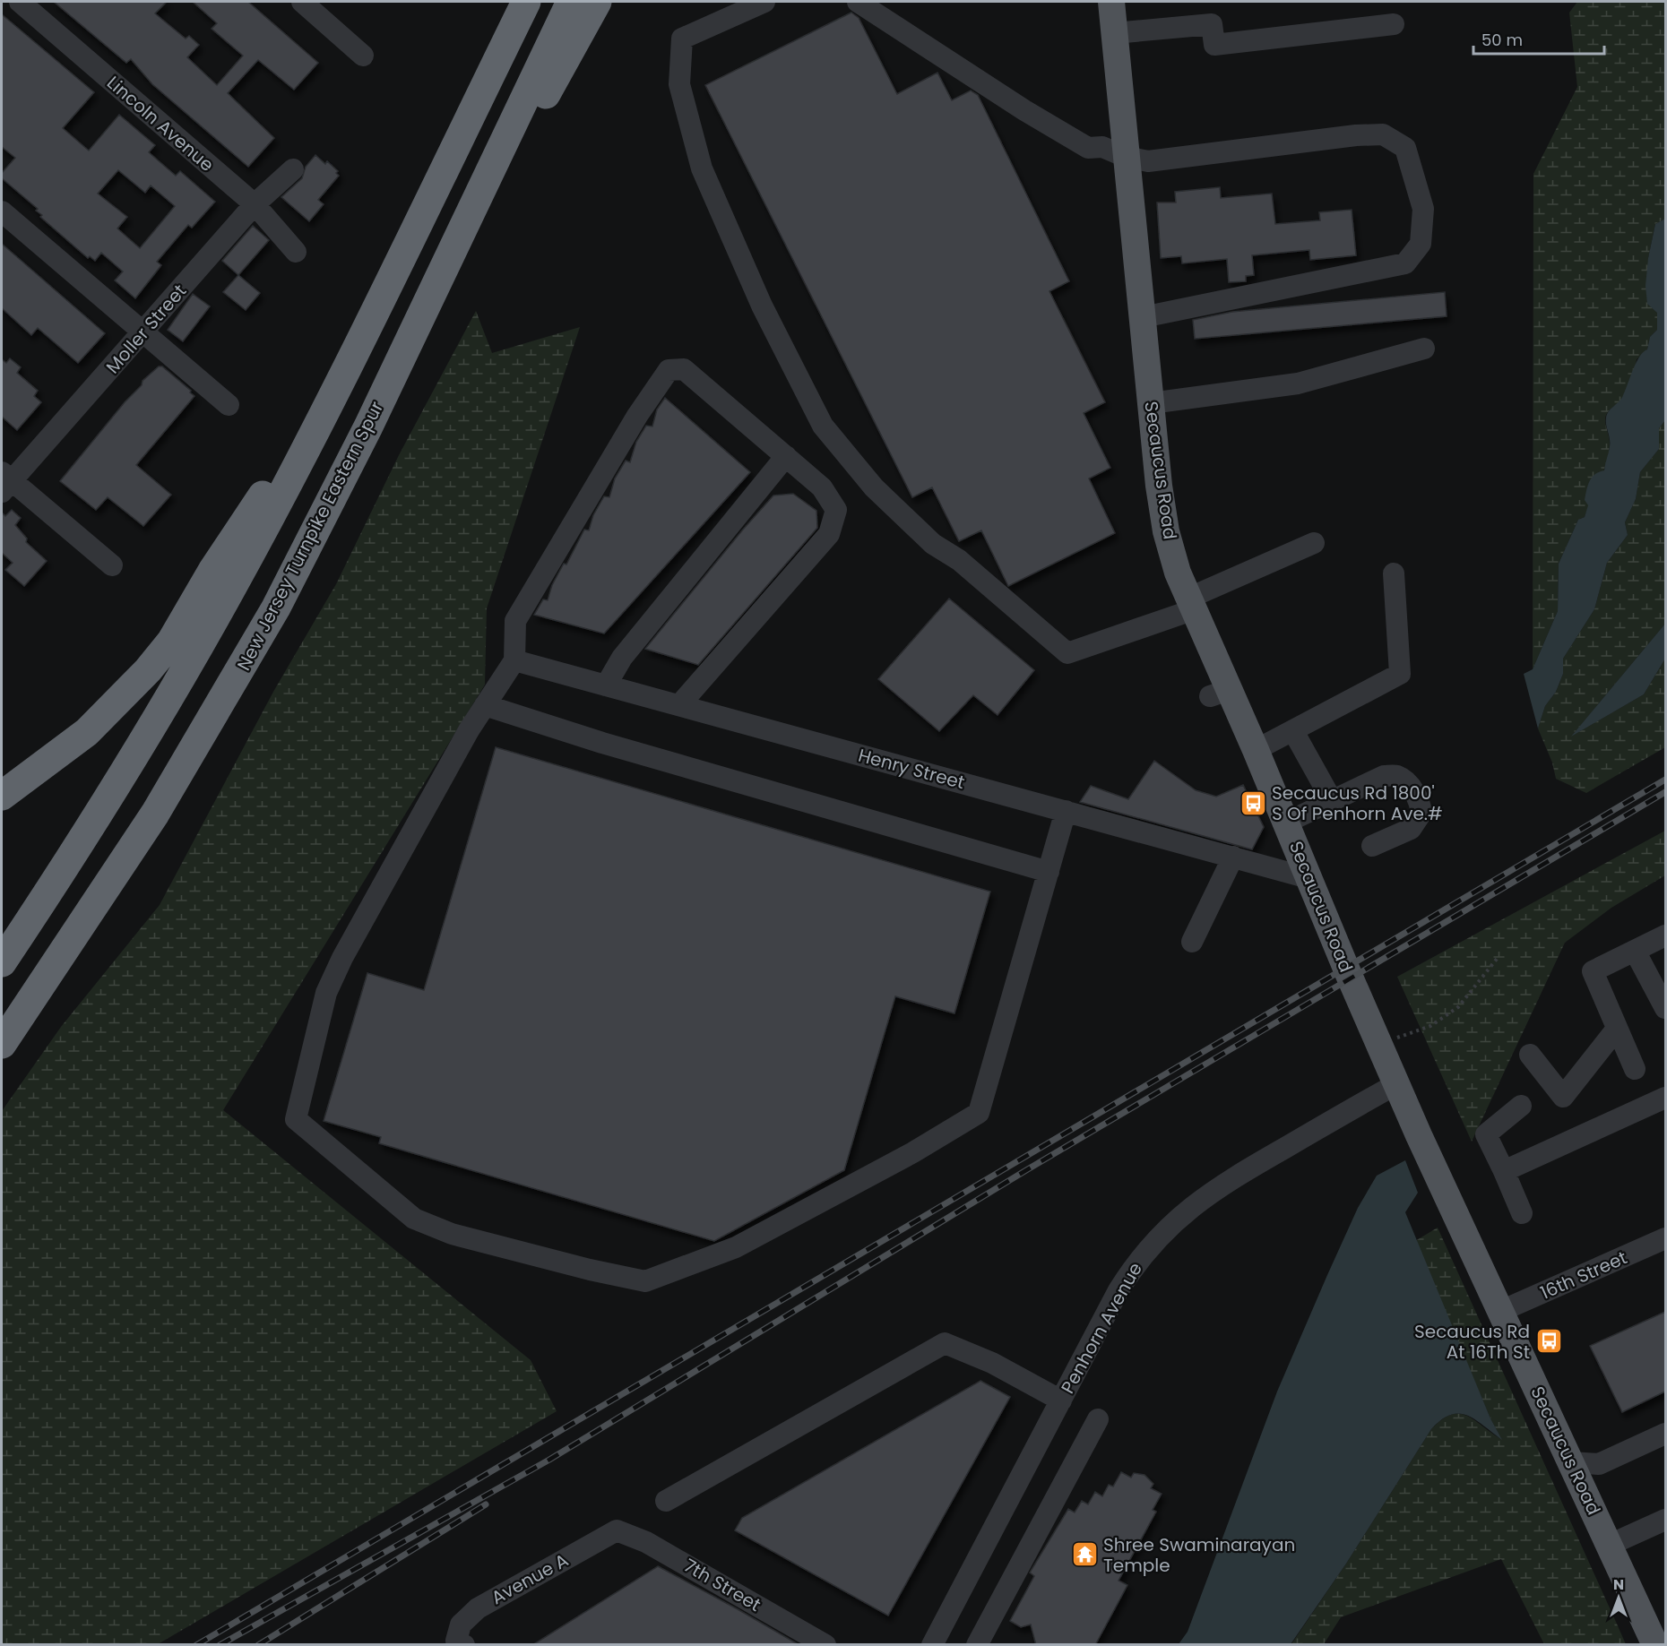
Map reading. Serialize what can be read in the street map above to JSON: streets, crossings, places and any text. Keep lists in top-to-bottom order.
{
  "streets": {
    "highway": ["New Jersey Turnpike Eastern Spur"],
    "main road": ["Secaucus Road"],
    "street": [
      "Lincoln Avenue",
      "Moller Street",
      "Henry Street",
      "16th Street",
      "Penhorn Avenue",
      "Avenue A",
      "7th Street"
    ]
  },
  "crossings": [
    ["Lincoln Avenue", "Moller Street"],
    ["Secaucus Road", "Henry Street"],
    ["Secaucus Road", "16th Street"],
    ["Secaucus Road", "Penhorn Avenue"],
    ["Avenue A", "7th Street"]
  ],
  "places": {
    "bus stop": ["Secaucus Rd 1800' S Of Penhorn Ave.#", "Secaucus Rd At 16Th St"],
    "temple": ["Shree Swaminarayan Temple"]
  },
  "scale_bar": "50 m",
  "north": "top"
}
